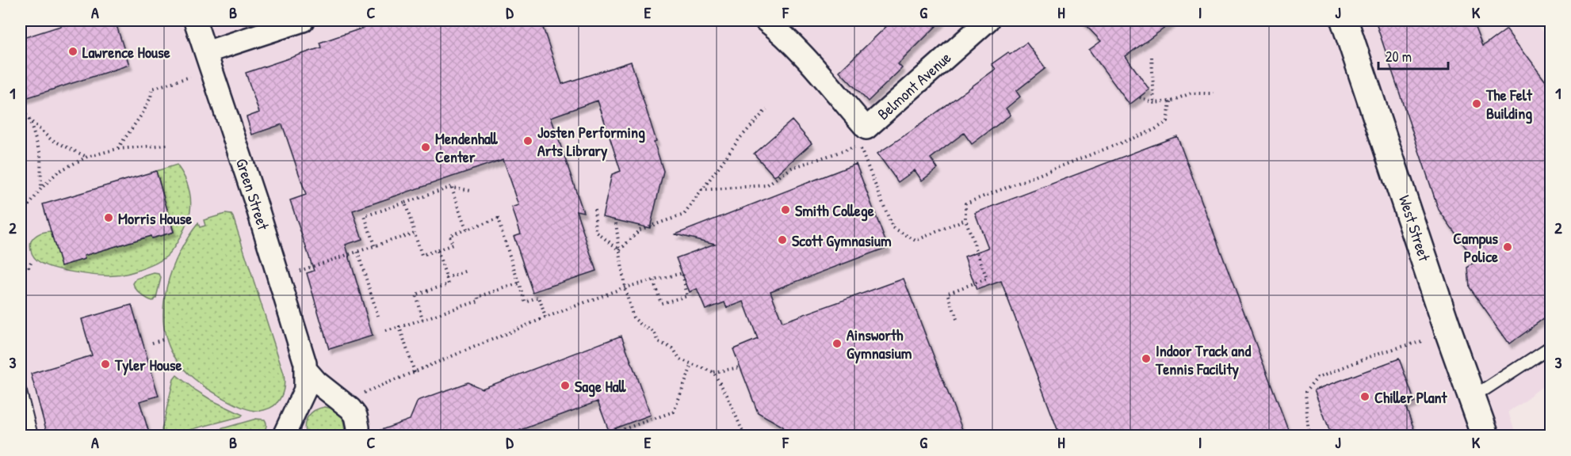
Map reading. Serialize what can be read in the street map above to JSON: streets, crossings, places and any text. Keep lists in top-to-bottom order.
{
  "streets": {
    "main road": ["West Street"],
    "street": ["Belmont Avenue", "Green Street"]
  },
  "places": [
    "Lawrence House",
    "The Felt Building",
    "Josten Performing Arts Library",
    "Mendenhall Center",
    "Smith College",
    "Morris House",
    "Scott Gymnasium",
    "Campus Police",
    "Ainsworth Gymnasium",
    "Indoor Track and Tennis Facility",
    "Tyler House",
    "Sage Hall",
    "Chiller Plant"
  ],
  "scale_bar": "20 m",
  "grid": {
    "columns": [
      "A",
      "B",
      "C",
      "D",
      "E",
      "F",
      "G",
      "H",
      "I",
      "J",
      "K"
    ],
    "rows": ["1", "2", "3"]
  }
}
